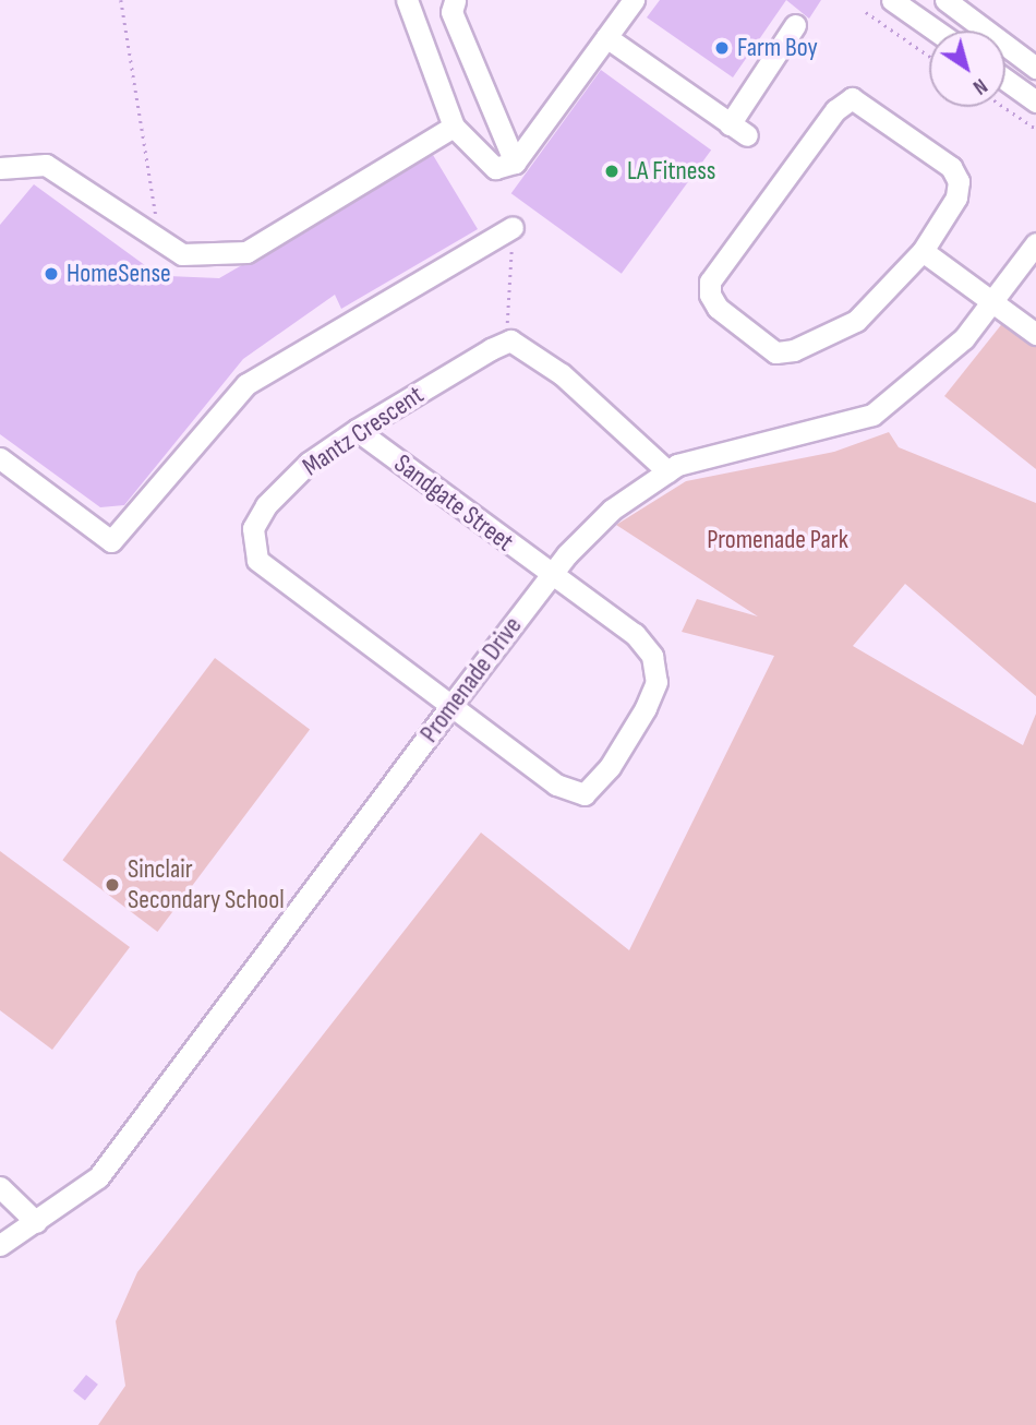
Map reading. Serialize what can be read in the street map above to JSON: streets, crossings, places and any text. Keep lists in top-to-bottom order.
{
  "streets": {
    "street": ["Mantz Crescent", "Sandgate Street", "Promenade Drive"]
  },
  "crossings": [
    ["Mantz Crescent", "Sandgate Street"],
    ["Mantz Crescent", "Promenade Drive"],
    ["Sandgate Street", "Promenade Drive"]
  ],
  "parks": ["Promenade Park"],
  "places": [
    "Farm Boy",
    "LA Fitness",
    "HomeSense",
    "Sinclair Secondary School"
  ],
  "north": "bottom right"
}
